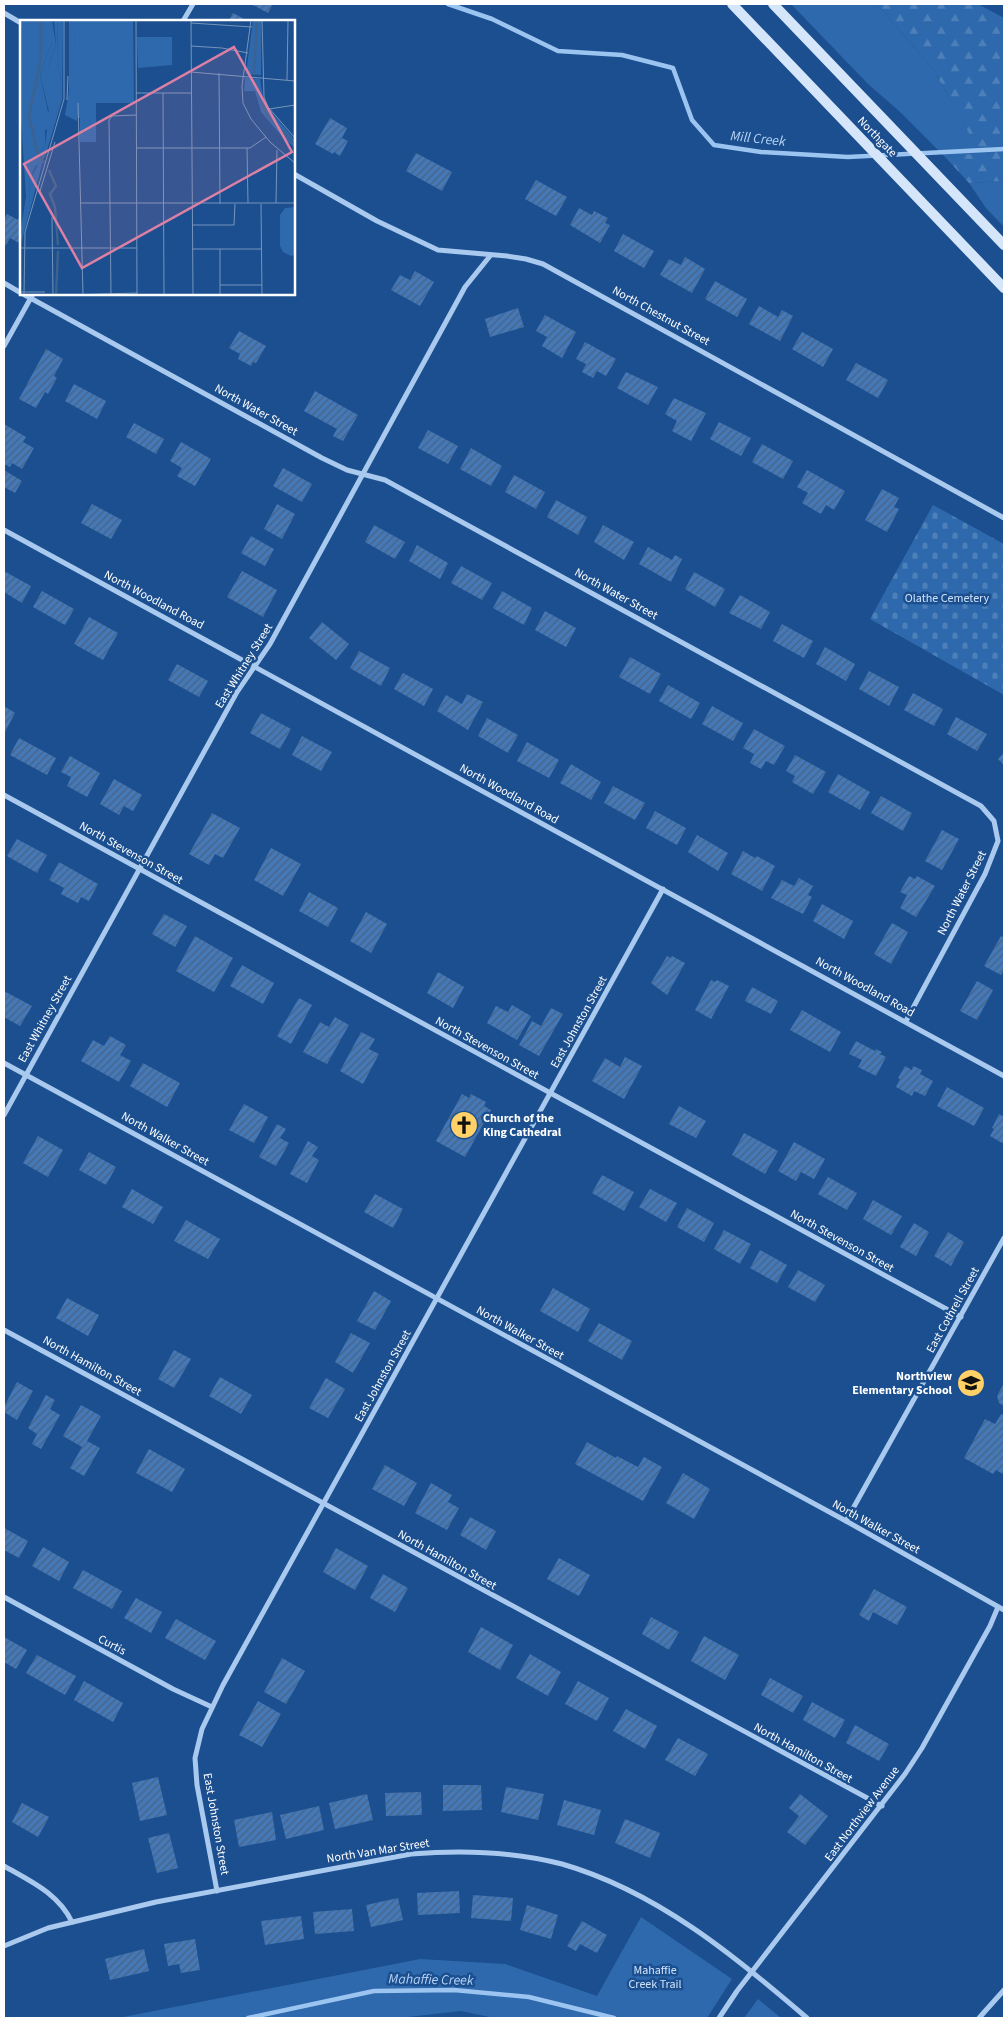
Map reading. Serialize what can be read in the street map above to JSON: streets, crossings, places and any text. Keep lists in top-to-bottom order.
{
  "streets": {
    "main road": ["Northgate"],
    "street": [
      "North Chestnut Street",
      "North Water Street",
      "North Woodland Road",
      "East Whitney Street",
      "North Stevenson Street",
      "East Johnston Street",
      "North Walker Street",
      "East Cothrell Street",
      "North Hamilton Street",
      "Curtis",
      "East Northview Avenue",
      "North Van Mar Street"
    ]
  },
  "crossings": [
    ["North Chestnut Street", "East Whitney Street"],
    ["North Water Street", "North Woodland Road"],
    ["North Water Street", "East Whitney Street"],
    ["North Woodland Road", "East Whitney Street"],
    ["North Woodland Road", "East Johnston Street"],
    ["East Whitney Street", "North Stevenson Street"],
    ["East Whitney Street", "North Walker Street"],
    ["North Stevenson Street", "East Johnston Street"],
    ["North Stevenson Street", "East Cothrell Street"],
    ["East Johnston Street", "North Walker Street"],
    ["East Johnston Street", "North Hamilton Street"],
    ["East Johnston Street", "Curtis"],
    ["East Johnston Street", "North Van Mar Street"],
    ["North Walker Street", "East Cothrell Street"],
    ["North Walker Street", "East Northview Avenue"],
    ["North Hamilton Street", "East Northview Avenue"],
    ["East Northview Avenue", "North Van Mar Street"]
  ],
  "water": ["Mill Creek", "Mahaffie Creek"],
  "parks": ["Olathe Cemetery", "Mahaffie Creek Trail"],
  "places": {
    "church": ["Church of the King Cathedral"],
    "school or university": ["Northview Elementary School"]
  }
}
